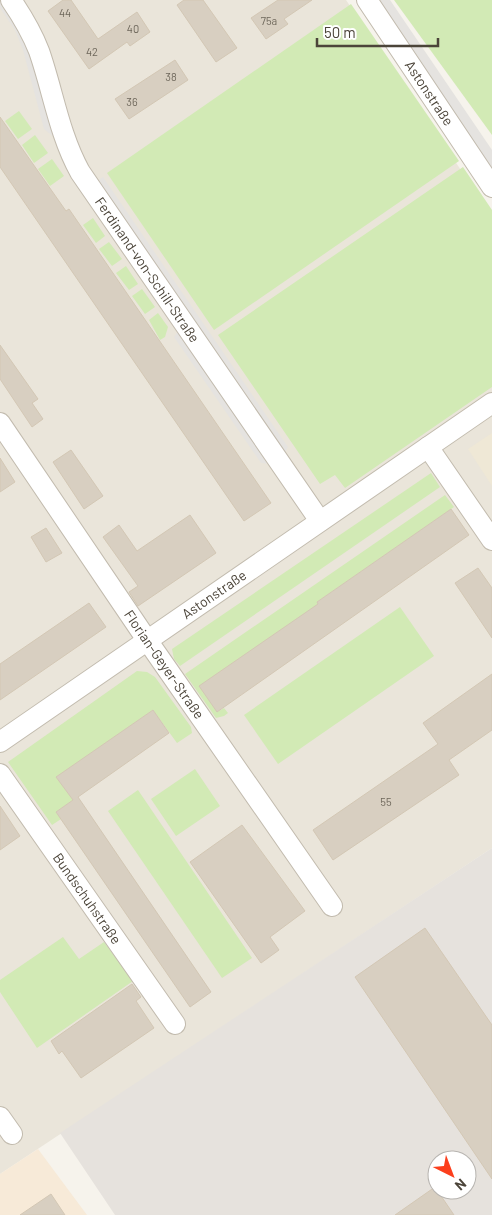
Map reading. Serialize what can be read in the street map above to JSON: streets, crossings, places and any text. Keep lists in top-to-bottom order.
{
  "streets": {
    "street": [
      "Astonstraße",
      "Ferdinand-von-Schill-Straße",
      "Florian-Geyer-Straße",
      "Bundschuhstraße"
    ]
  },
  "crossings": [
    ["Astonstraße", "Ferdinand-von-Schill-Straße"],
    ["Astonstraße", "Florian-Geyer-Straße"]
  ],
  "house_numbers": [
    "44",
    "75a",
    "40",
    "42",
    "38",
    "36",
    "55"
  ],
  "scale_bar": "50 m",
  "north": "bottom right"
}
